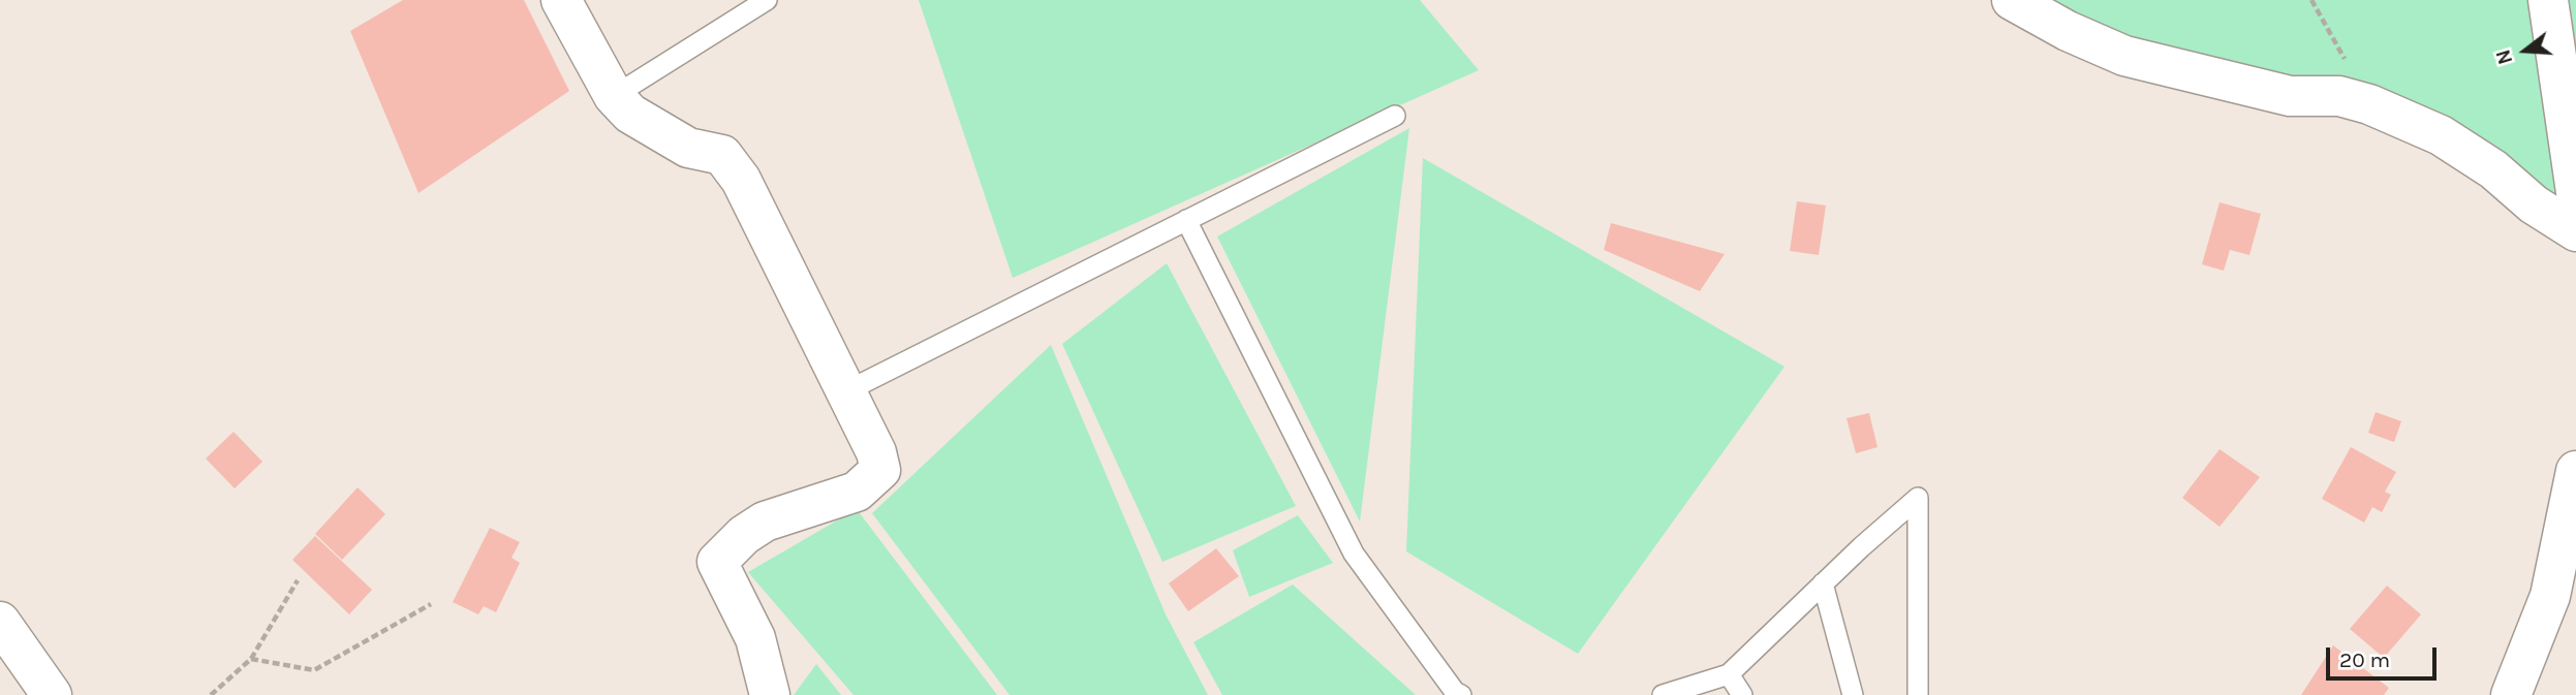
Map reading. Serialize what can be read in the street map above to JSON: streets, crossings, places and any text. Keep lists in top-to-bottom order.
{
  "scale_bar": "20 m",
  "north": "left"
}
